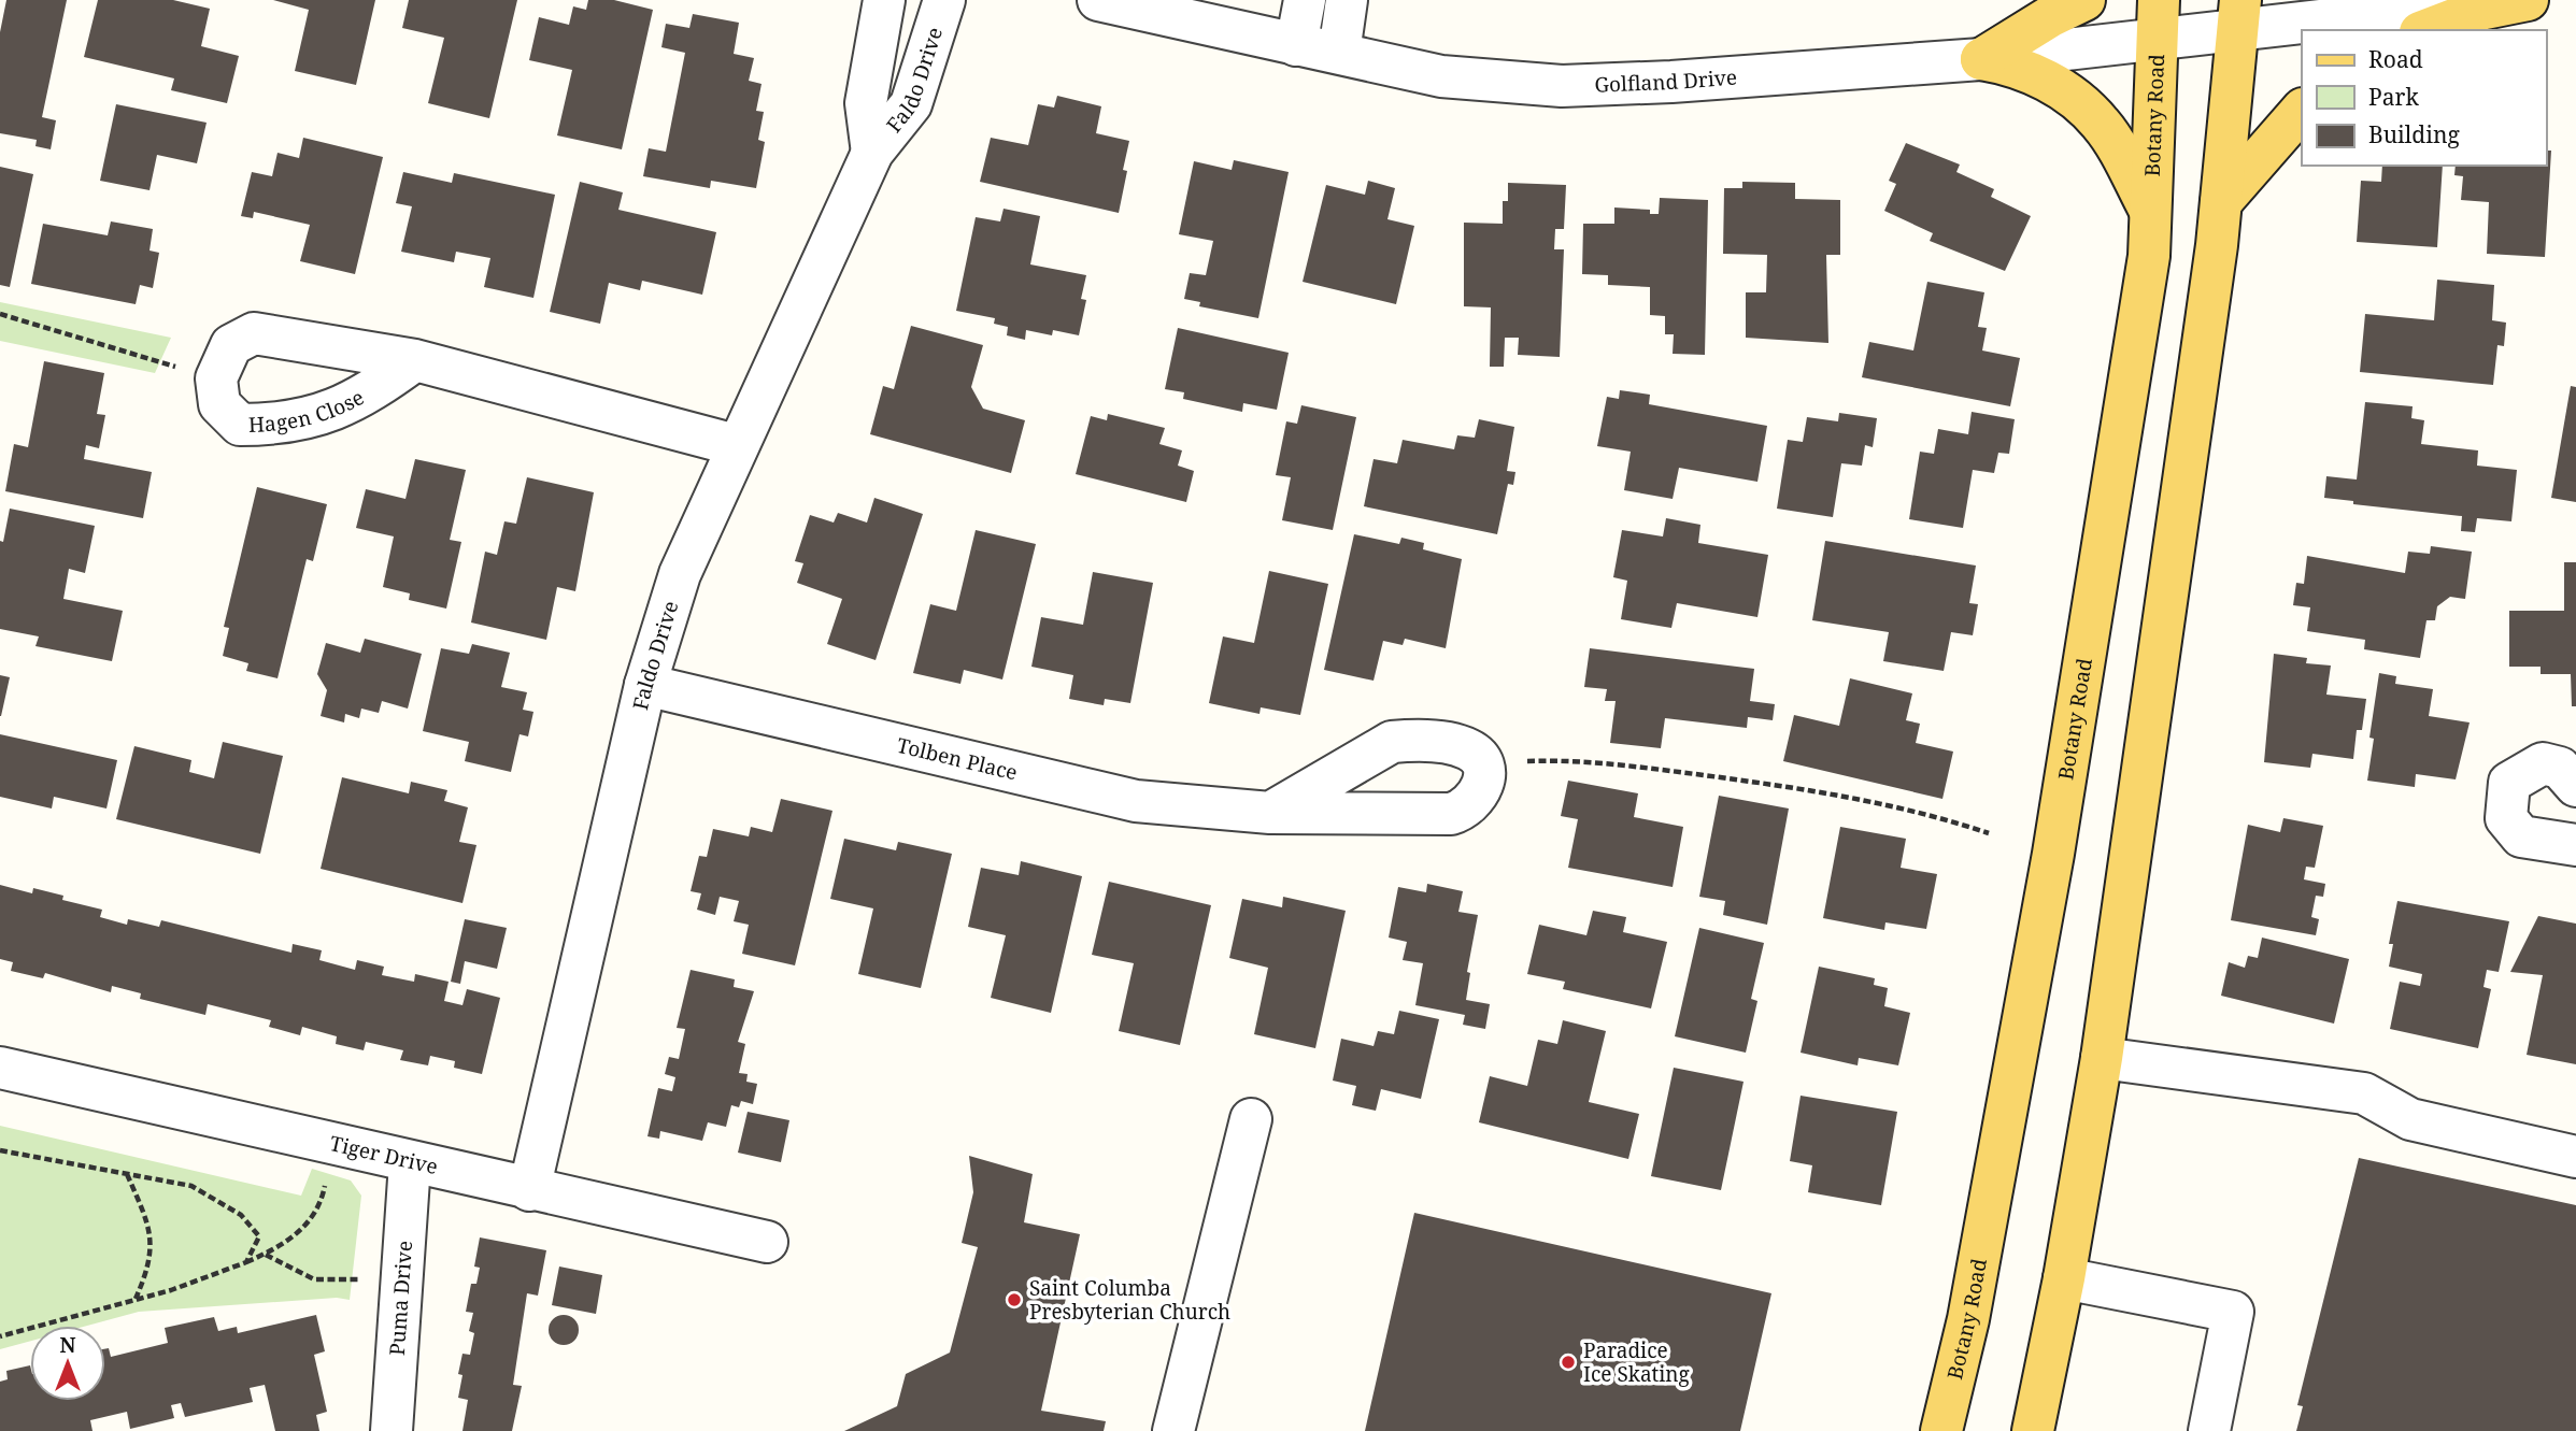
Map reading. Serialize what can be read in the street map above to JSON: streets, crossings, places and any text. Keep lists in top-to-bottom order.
{
  "streets": {
    "main road": ["Botany Road"],
    "street": [
      "Faldo Drive",
      "Golfland Drive",
      "Hagen Close",
      "Tolben Place",
      "Tiger Drive",
      "Puma Drive"
    ]
  },
  "crossings": [
    ["Faldo Drive", "Hagen Close"],
    ["Faldo Drive", "Tolben Place"],
    ["Faldo Drive", "Tiger Drive"],
    ["Golfland Drive", "Botany Road"],
    ["Tiger Drive", "Puma Drive"]
  ],
  "places": ["Saint Columba Presbyterian Church", "Paradice Ice Skating"],
  "legend": ["Road", "Park", "Building"],
  "north": "top"
}
